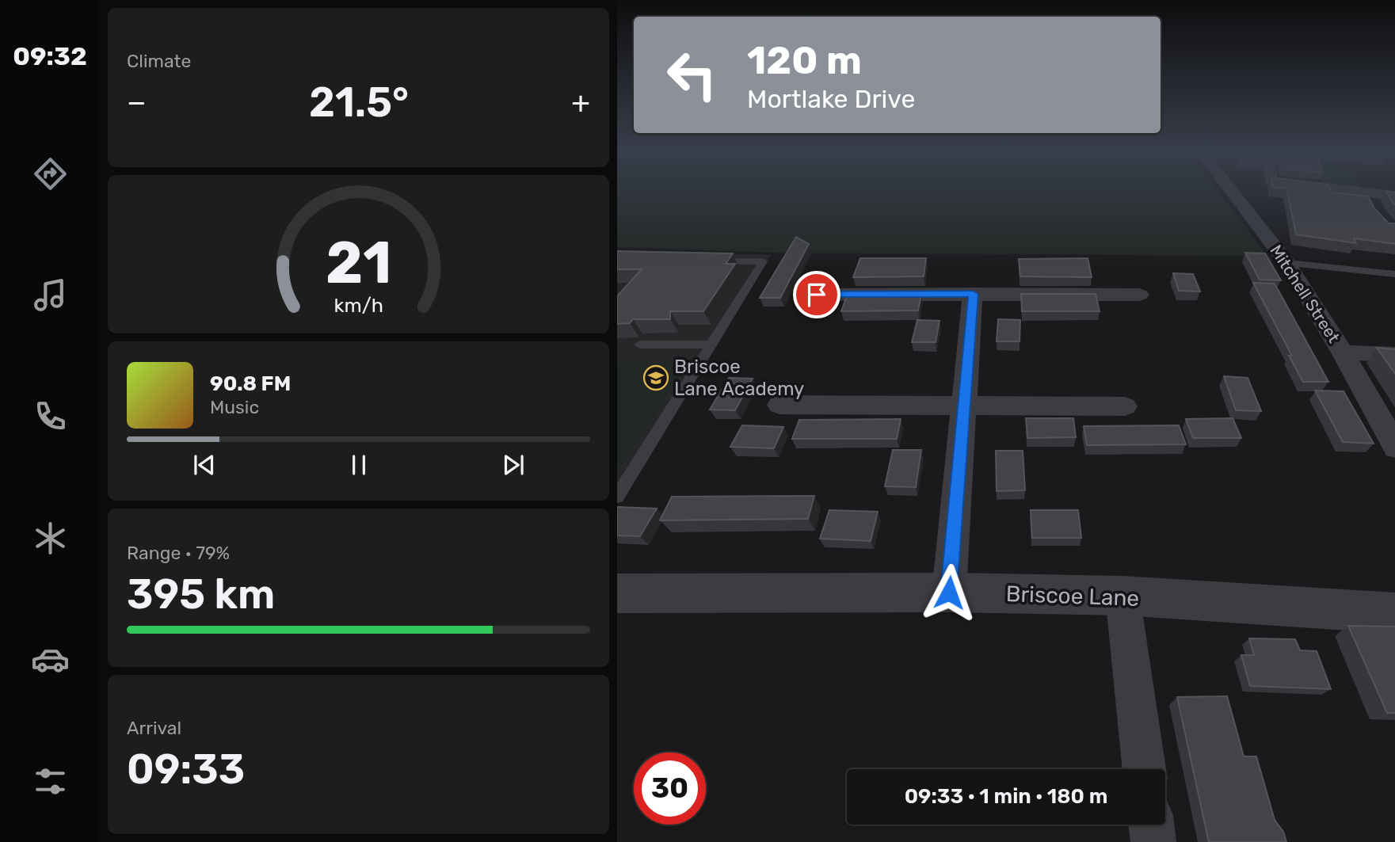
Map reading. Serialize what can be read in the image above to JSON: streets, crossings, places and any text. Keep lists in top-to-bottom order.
{
  "streets": {
    "street": ["Mitchell Street", "Briscoe Lane"]
  },
  "places": {
    "school or university": ["Briscoe Lane Academy"]
  },
  "page": {
    "tabs": "09:32",
    "tile": [
      "Climate",
      ["Range · 79%", "395 km"],
      ["Arrival", "09:33"]
    ],
    "turn": ["120 m", "Mortlake Drive"],
    "heat": ["−", "21.5°", "+"],
    "song": ["90.8 FM", "Music"],
    "limit": "30",
    "trip": "09:33 · 1 min · 180 m",
    "gauge": ["21", "km/h"]
  }
}
